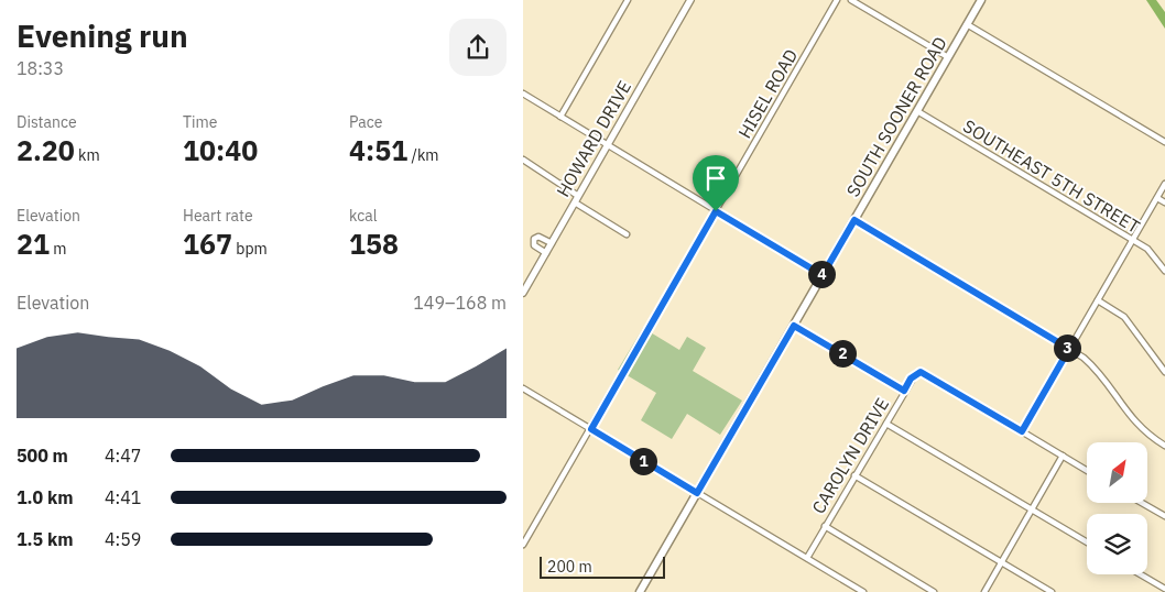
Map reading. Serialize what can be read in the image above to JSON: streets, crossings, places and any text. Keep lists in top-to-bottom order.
{
  "streets": {
    "main road": ["SOUTH SOONER ROAD"],
    "street": [
      "HISEL ROAD",
      "HOWARD DRIVE",
      "SOUTHEAST 5TH STREET",
      "CAROLYN DRIVE"
    ]
  },
  "crossings": [
    ["SOUTH SOONER ROAD", "SOUTHEAST 5TH STREET"]
  ],
  "scale_bar": "200 m",
  "north": "top right",
  "page": {
    "heading": ["Evening run", "18:33"],
    "stats": [
      ["Distance", "2.20 km"],
      ["Time", "10:40"],
      ["Pace", "4:51 /km"],
      ["Elevation", "21 m"],
      ["Heart rate", "167 bpm"],
      ["kcal", "158"]
    ],
    "pins": [
      "4",
      "3",
      "2",
      "1"
    ],
    "chart": ["Elevation", "149–168 m"],
    "list": [
      {
        "name": "500 m",
        "note": "4:47"
      },
      {
        "name": "1.0 km",
        "note": "4:41"
      },
      {
        "name": "1.5 km",
        "note": "4:59"
      }
    ],
    "scale": "200 m"
  }
}
